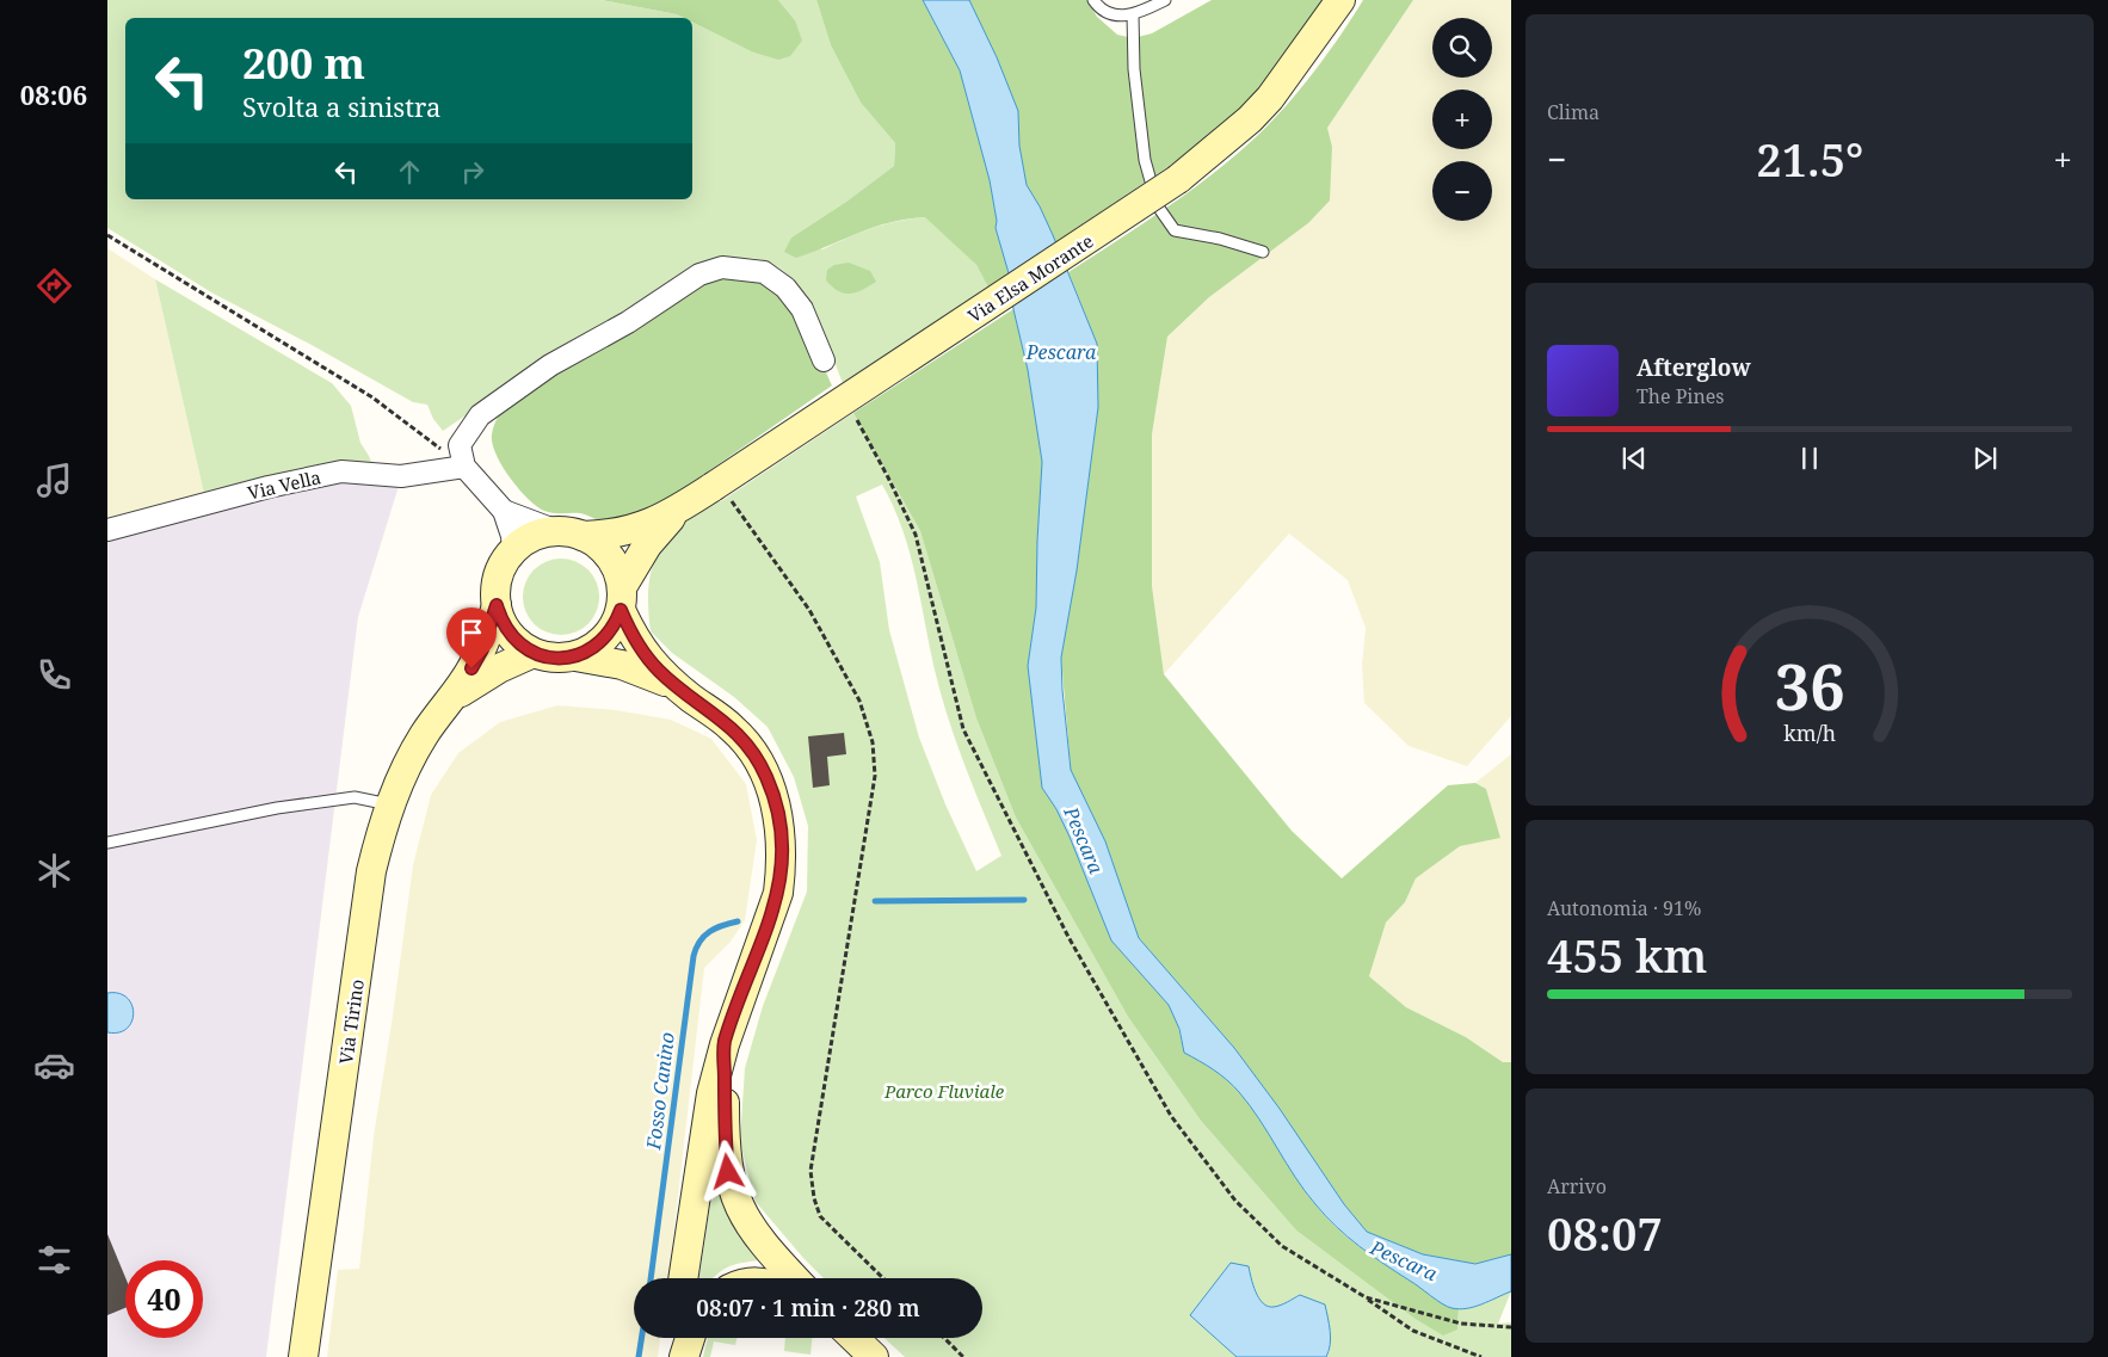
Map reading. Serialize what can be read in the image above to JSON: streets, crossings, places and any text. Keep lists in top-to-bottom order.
{
  "streets": {
    "main road": ["Via Elsa Morante", "Via Tirino"],
    "street": ["Via Vella"]
  },
  "crossings": [
    ["Via Elsa Morante", "Via Tirino"]
  ],
  "water": ["Pescara", "Fosso Canino"],
  "parks": ["Parco Fluviale"],
  "page": {
    "tabs": "08:06",
    "tile": [
      "Clima",
      ["Autonomia · 91%", "455 km"],
      ["Arrivo", "08:07"]
    ],
    "map_buttons": ["+", "−"],
    "turn": ["200 m", "Svolta a sinistra"],
    "heat": ["−", "21.5°", "+"],
    "song": ["Afterglow", "The Pines"],
    "limit": "40",
    "trip": "08:07 · 1 min · 280 m",
    "gauge": ["36", "km/h"]
  }
}
